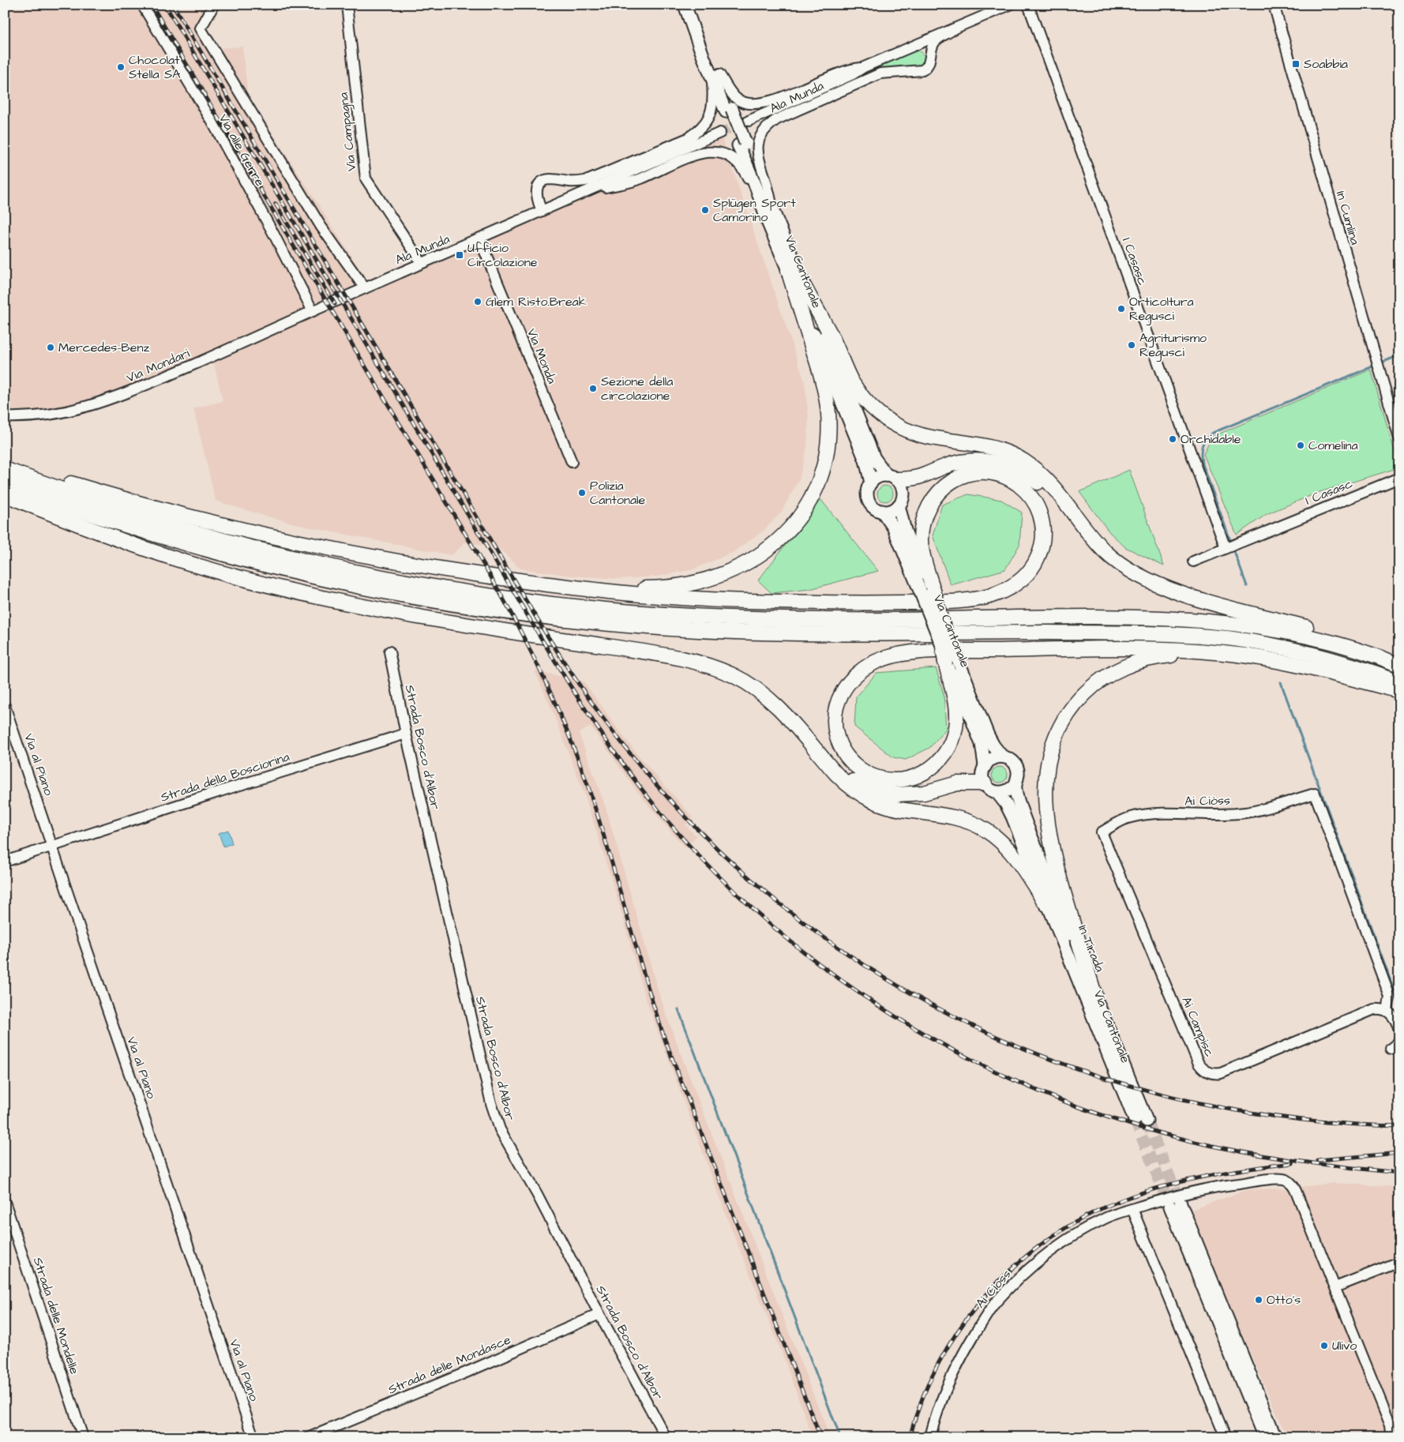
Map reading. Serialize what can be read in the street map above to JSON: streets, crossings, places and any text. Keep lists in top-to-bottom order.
{
  "streets": {
    "main road": ["Via Cantonale", "In Tirada"],
    "street": [
      "Ala Munda",
      "Via Campagna",
      "Via alle Gerre",
      "In Cumlina",
      "I Casasc",
      "Via Monda",
      "Via Mondari",
      "Strada Bosco d'Albor",
      "Via al Piano",
      "Strada della Bosciorina",
      "Ai Ciòss",
      "Ai Campisc",
      "Ai Cioss",
      "Strada delle Mondelle",
      "Strada delle Mondasce"
    ]
  },
  "crossings": [
    ["Ala Munda", "Via Campagna"],
    ["Ala Munda", "Via alle Gerre"],
    ["Ala Munda", "Via Cantonale"],
    ["Ala Munda", "Via Monda"],
    ["Ala Munda", "Via Mondari"],
    ["Via alle Gerre", "Via Mondari"],
    ["Via Cantonale", "In Tirada"],
    ["Strada Bosco d'Albor", "Strada della Bosciorina"],
    ["Strada Bosco d'Albor", "Strada delle Mondasce"],
    ["Via al Piano", "Strada della Bosciorina"],
    ["Ai Ciòss", "Ai Campisc"]
  ],
  "places": {
    "transit": ["Soabbia", "Ufficio Circolazione"],
    "other": [
      "Chocolat Stella SA",
      "Splügen Sport Camorino",
      "Glem Risto.Break",
      "Orticoltura Regusci",
      "Agriturismo Regusci",
      "Mercedes-Benz",
      "Sezione della circolazione",
      "Orchidable",
      "Comelina",
      "Polizia Cantonale",
      "Otto's",
      "Ulivo"
    ]
  }
}
